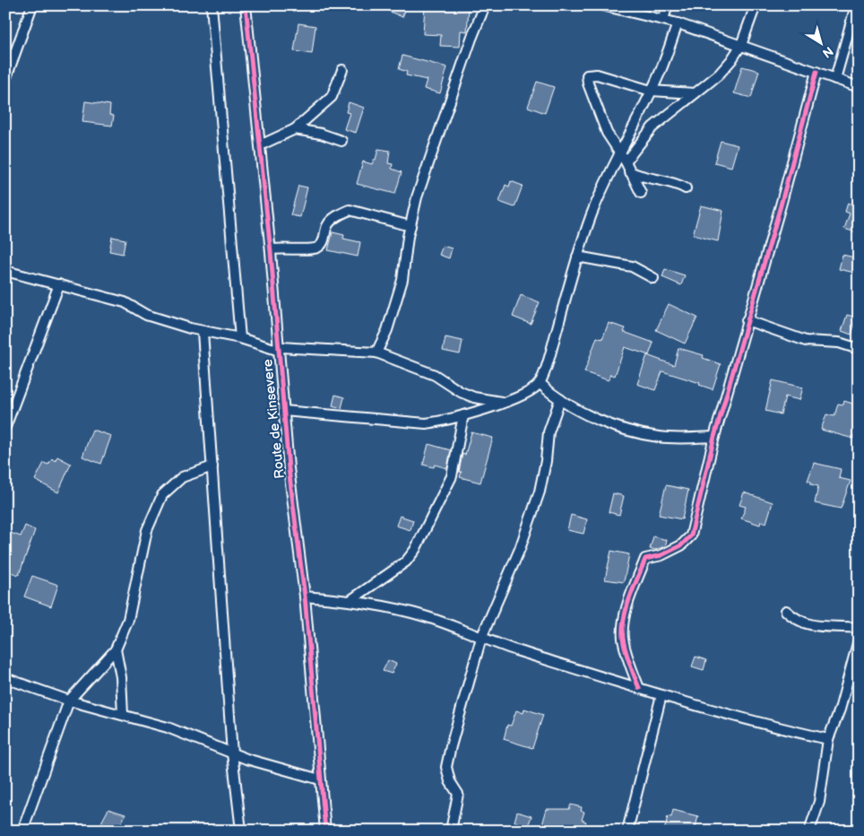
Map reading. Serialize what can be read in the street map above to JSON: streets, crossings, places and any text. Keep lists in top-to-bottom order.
{
  "streets": {
    "street": ["Route de Kinsevere"]
  },
  "north": "bottom right"
}
